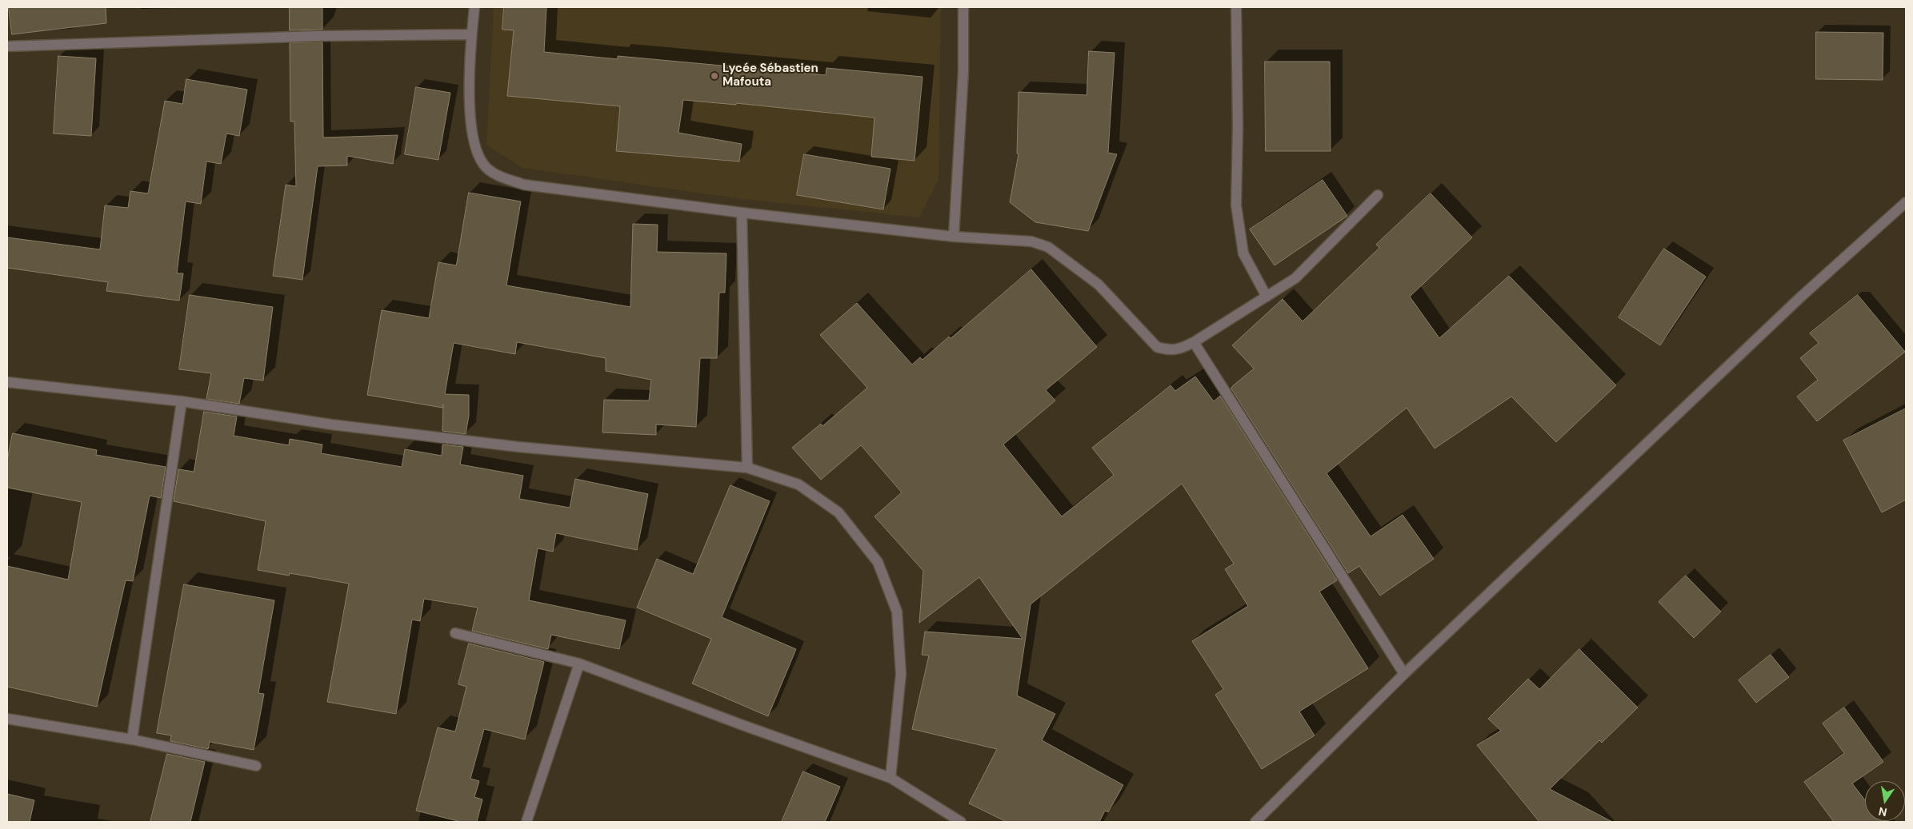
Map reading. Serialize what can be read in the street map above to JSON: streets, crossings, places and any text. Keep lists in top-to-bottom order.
{
  "places": ["Lycée Sébastien Mafouta"],
  "north": "bottom"
}
